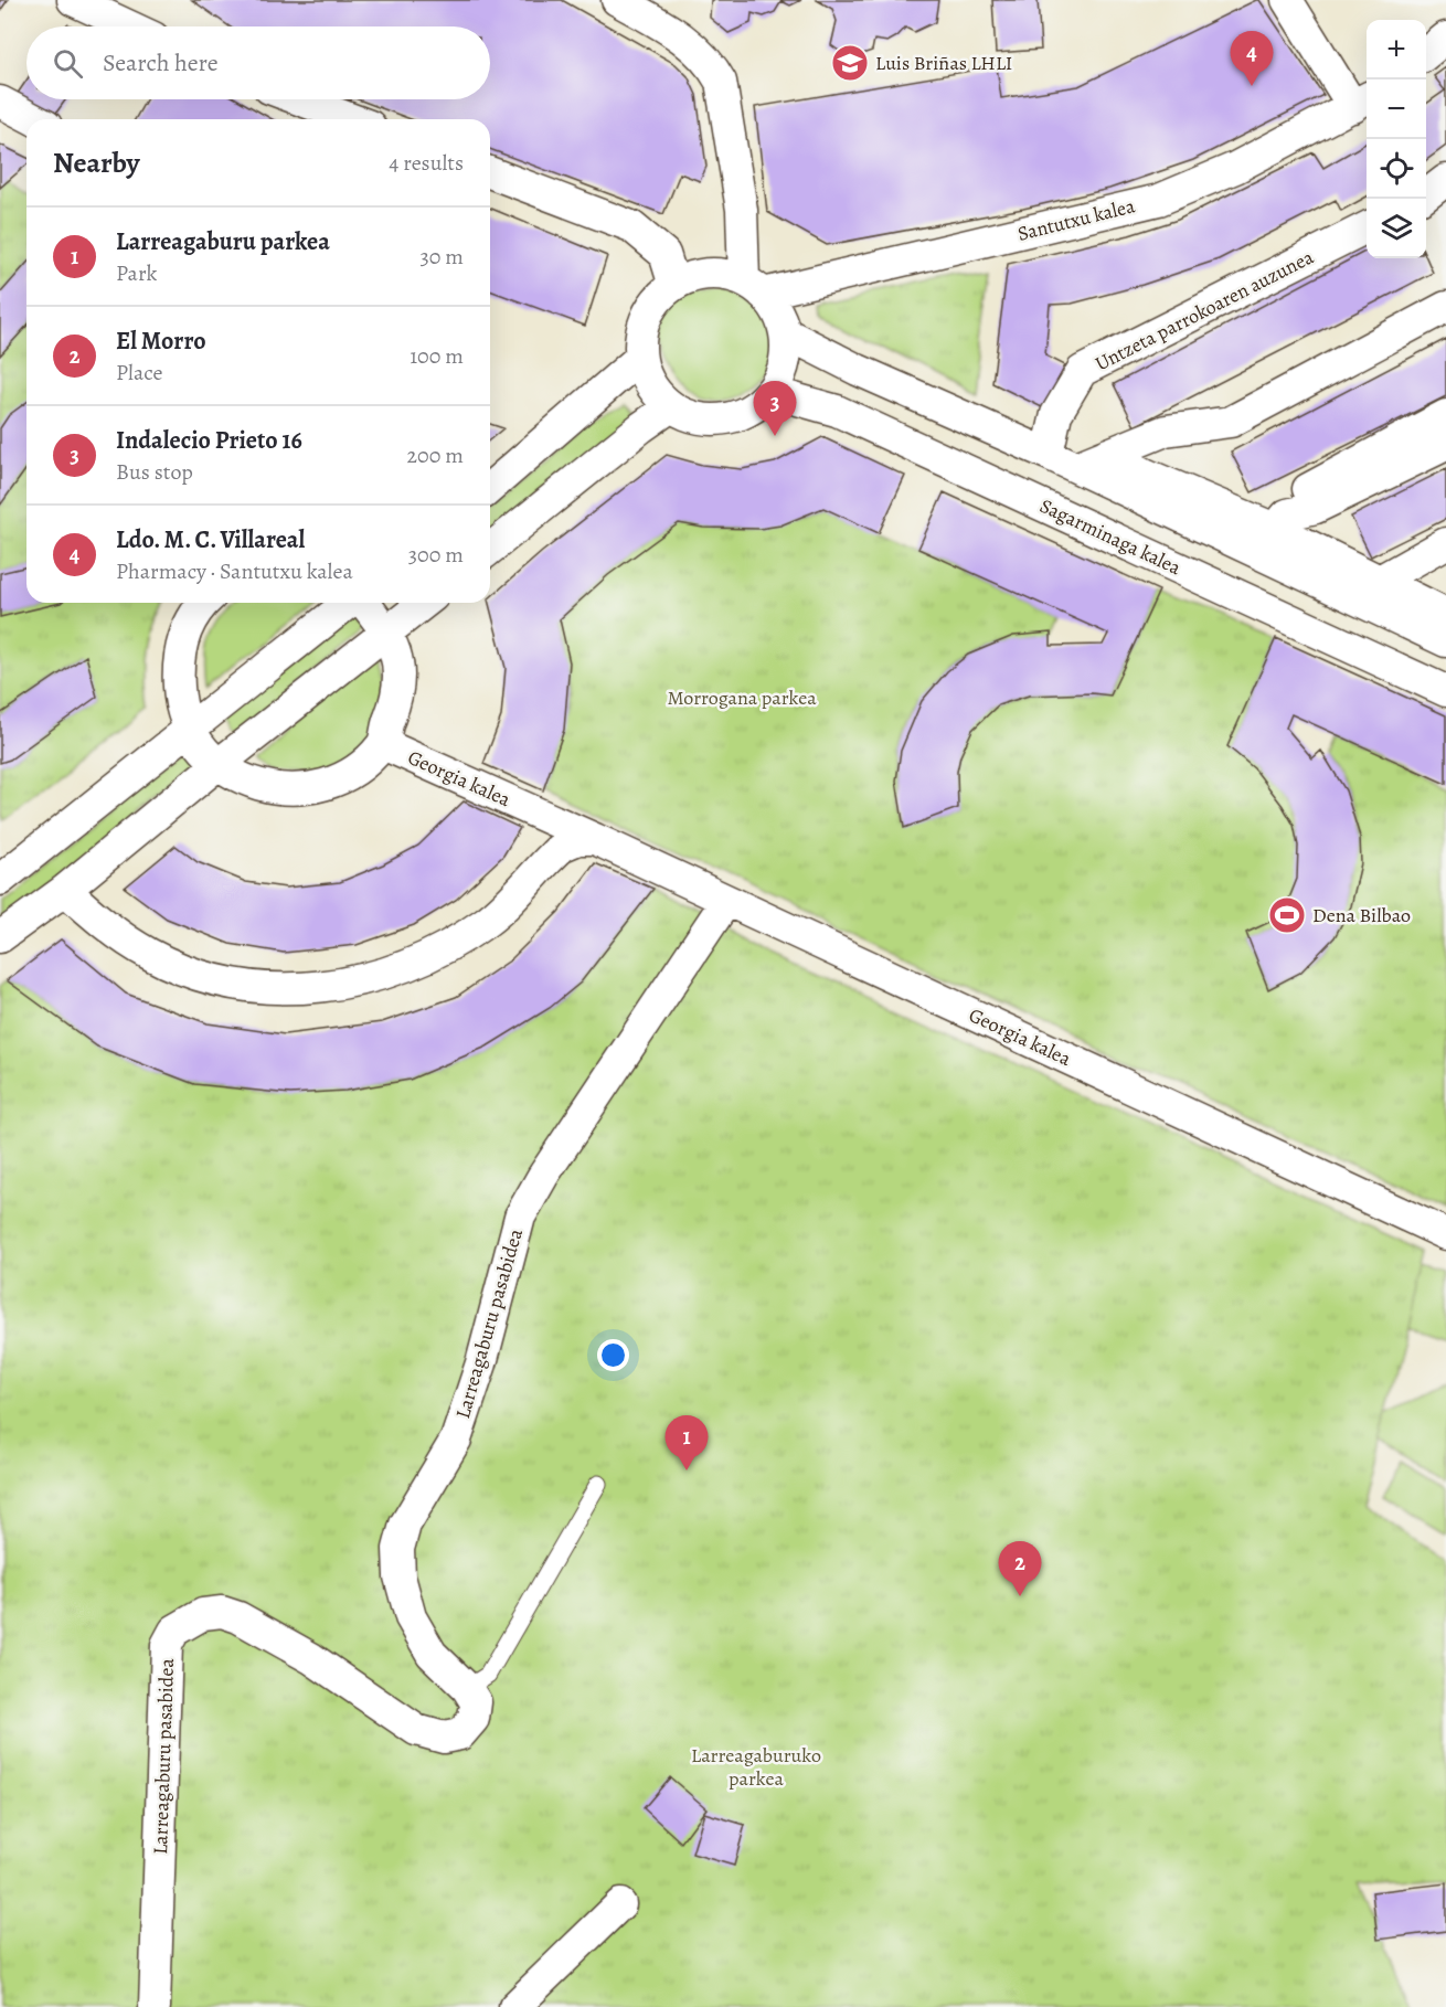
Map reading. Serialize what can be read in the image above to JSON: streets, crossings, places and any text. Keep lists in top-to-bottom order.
{
  "streets": {
    "street": [
      "Santutxu kalea",
      "Untzeta parrokoaren auzunea",
      "Sagarminaga kalea",
      "Georgia kalea",
      "Larreagaburu pasabidea"
    ]
  },
  "crossings": [
    ["Santutxu kalea", "Sagarminaga kalea"],
    ["Georgia kalea", "Larreagaburu pasabidea"]
  ],
  "parks": ["Morrogana parkea", "Larreagaburuko parkea"],
  "places": {
    "school or university": ["Luis Briñas LHLI"],
    "sports": ["Dena Bilbao"]
  },
  "page": {
    "map_buttons": ["+", "−"],
    "search": "Search here",
    "pins": [
      "4",
      "3",
      "1",
      "2"
    ],
    "heading": ["Nearby", "4 results"],
    "list": [
      {
        "mark": "1",
        "name": "Larreagaburu parkea",
        "note": "Park",
        "value": "30 m"
      },
      {
        "mark": "2",
        "name": "El Morro",
        "note": "Place",
        "value": "100 m"
      },
      {
        "mark": "3",
        "name": "Indalecio Prieto 16",
        "note": "Bus stop",
        "value": "200 m"
      },
      {
        "mark": "4",
        "name": "Ldo. M. C. Villareal",
        "note": "Pharmacy · Santutxu kalea",
        "value": "300 m"
      }
    ]
  }
}
